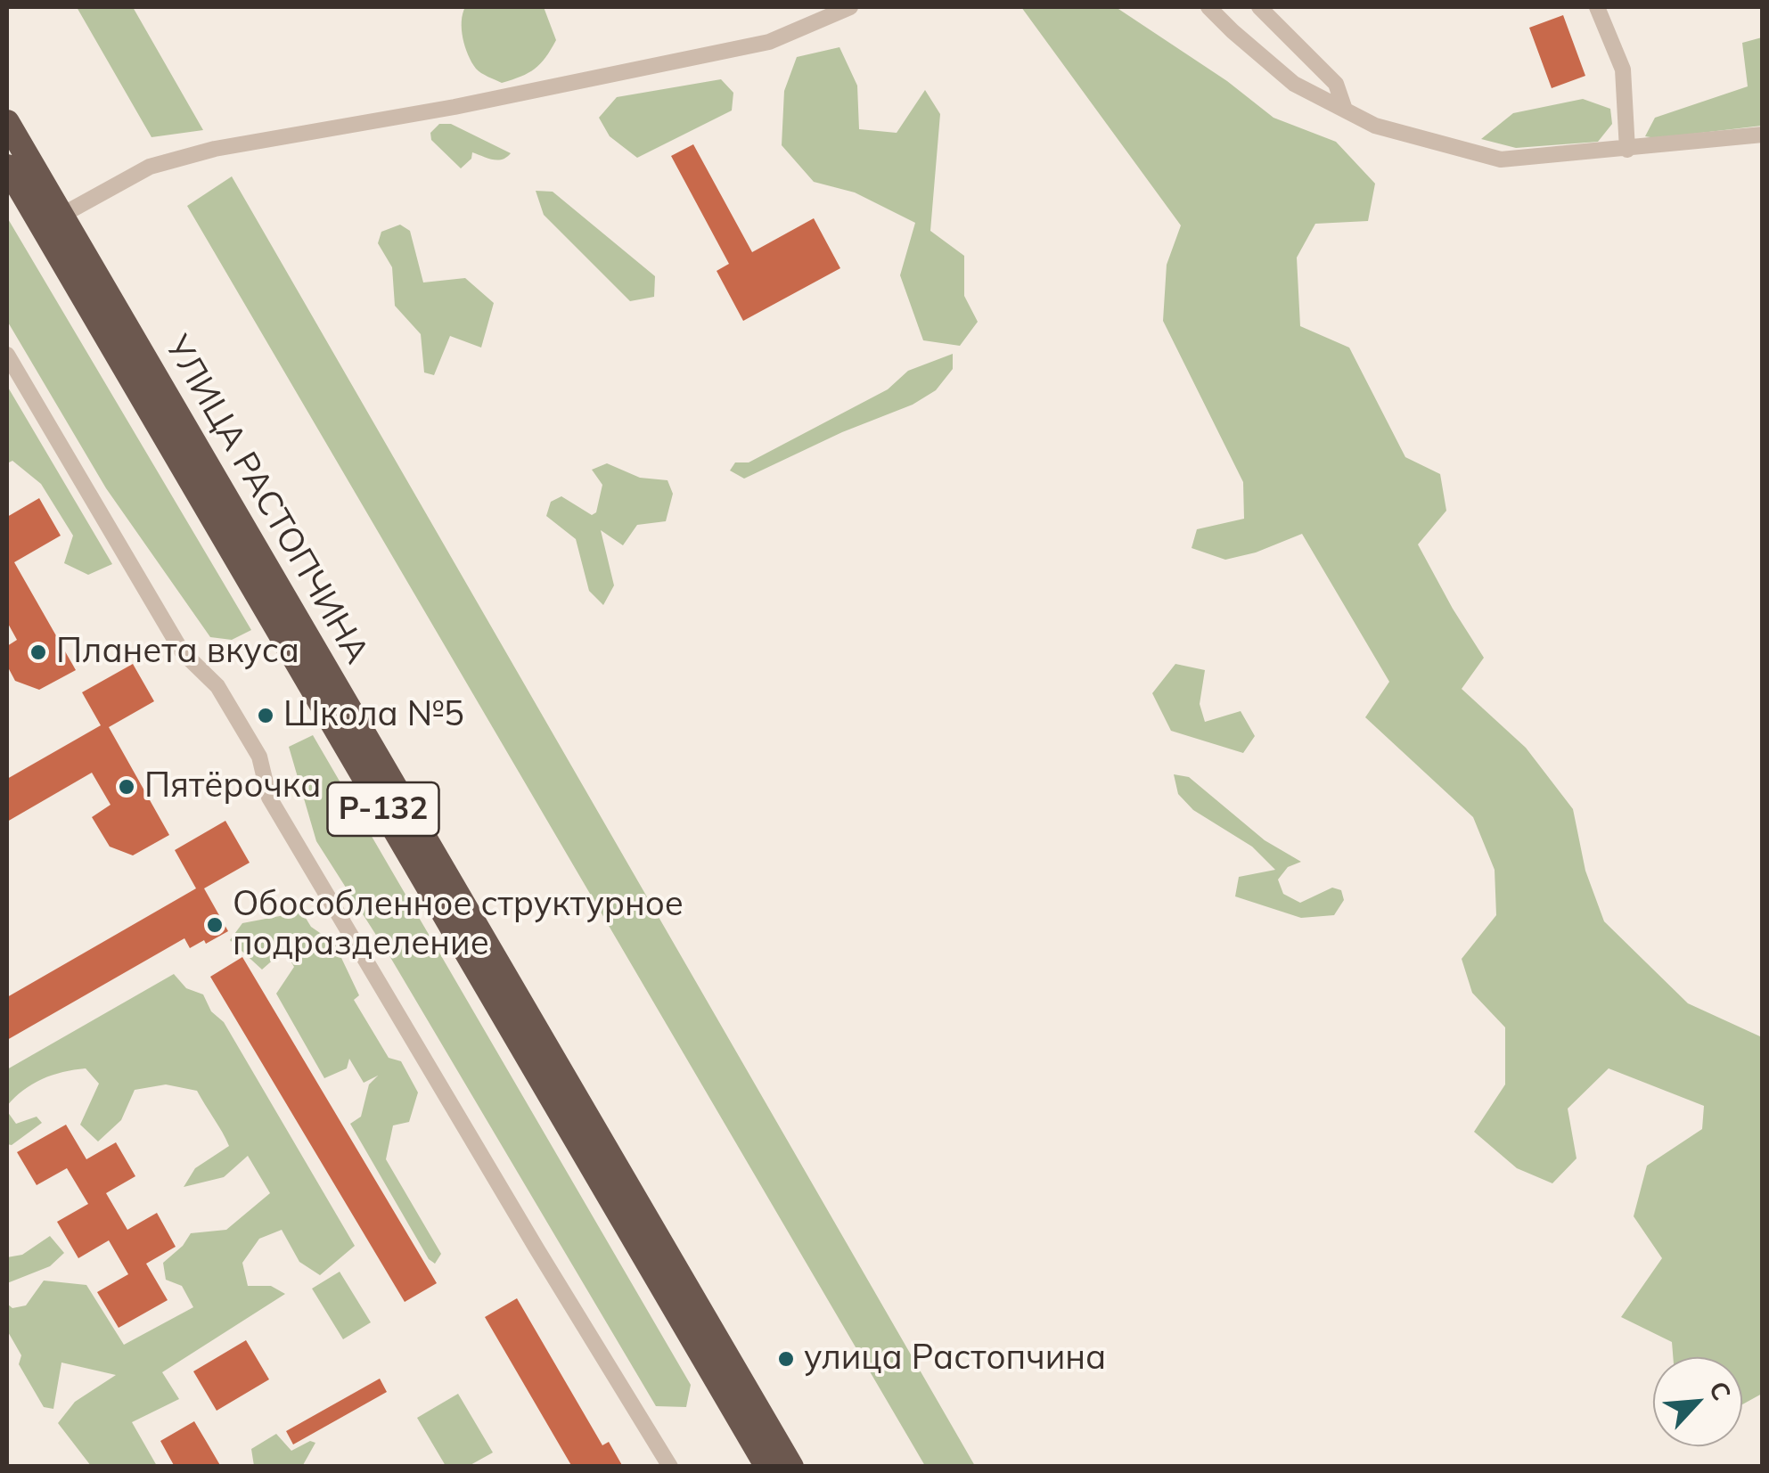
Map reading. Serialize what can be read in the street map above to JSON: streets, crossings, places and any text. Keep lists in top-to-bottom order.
{
  "streets": {
    "highway": ["УЛИЦА РАСТОПЧИНА", "Р-132"]
  },
  "places": [
    "Планета вкуса",
    "Школа №5",
    "Пятёрочка",
    "Обособленное структурное подразделение",
    "улица Растопчина"
  ],
  "north": "top right"
}
